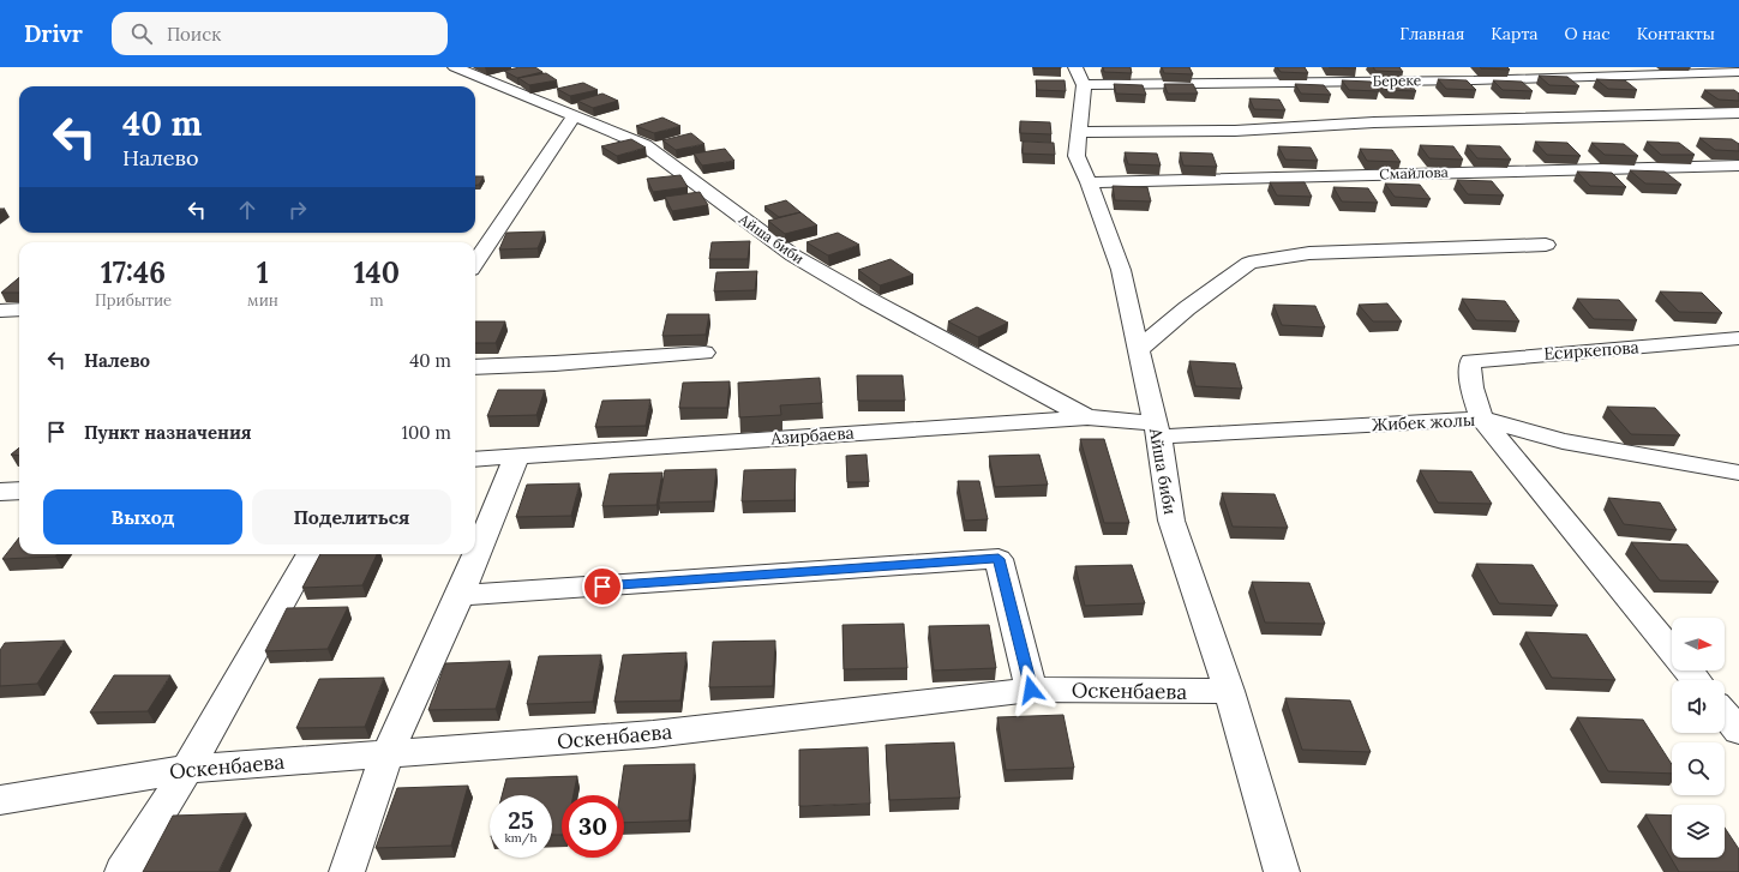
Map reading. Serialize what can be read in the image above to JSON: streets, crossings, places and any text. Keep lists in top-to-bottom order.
{
  "streets": {
    "street": [
      "Береке",
      "Смайлова",
      "Айша биби",
      "Есиркепова",
      "Жибек жолы",
      "Азирбаева",
      "Оскенбаева"
    ]
  },
  "crossings": [
    ["Береке", "Айша биби"],
    ["Смайлова", "Айша биби"],
    ["Айша биби", "Жибек жолы"],
    ["Айша биби", "Азирбаева"],
    ["Айша биби", "Оскенбаева"],
    ["Есиркепова", "Жибек жолы"],
    ["Жибек жолы", "Азирбаева"]
  ],
  "north": "right",
  "page": {
    "header": "Drivr",
    "search": "Поиск",
    "nav": [
      "Главная",
      "Карта",
      "О нас",
      "Контакты"
    ],
    "turn": ["40 m", "Налево"],
    "eta": [
      "17:46",
      "Прибытие",
      "1",
      "мин",
      "140",
      "m"
    ],
    "list": [
      {
        "name": "Налево",
        "value": "40 m"
      },
      {
        "name": "Пункт назначения",
        "value": "100 m"
      }
    ],
    "buttons": ["Выход", "Поделиться"],
    "speed": "25 km/h",
    "limit": "30"
  }
}
